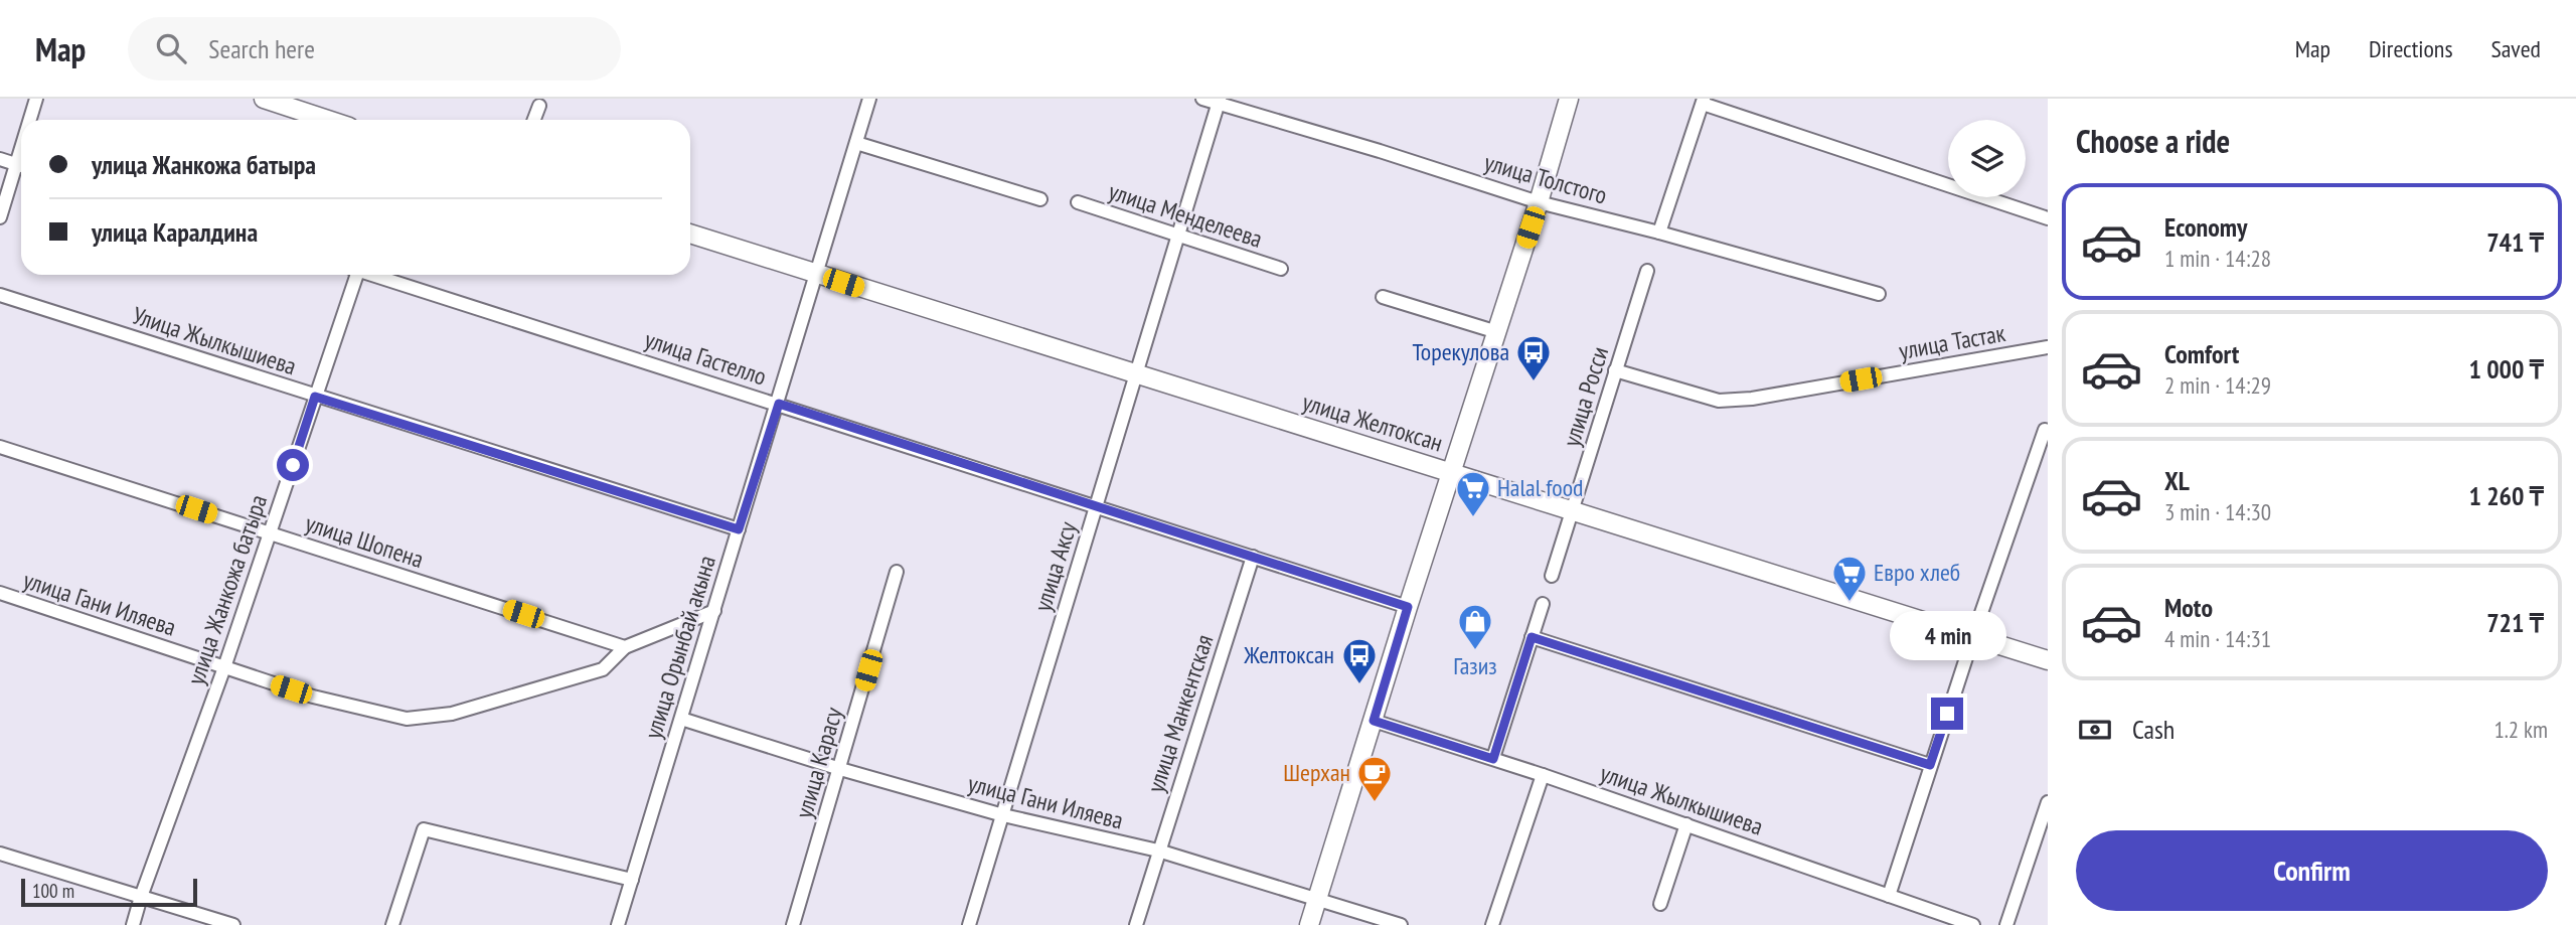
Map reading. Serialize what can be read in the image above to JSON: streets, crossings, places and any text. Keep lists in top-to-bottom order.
{
  "streets": {
    "main road": ["улица Желтоксан"],
    "street": [
      "улица Толстого",
      "улица Менделеева",
      "Улица Жылкышиева",
      "улица Тастак",
      "улица Гастелло",
      "улица Росси",
      "улица Шопена",
      "улица Аксу",
      "улица Жанкожа батыра",
      "улица Гани Иляева",
      "улица Орынбай акына",
      "улица Манкентская",
      "улица Карасу",
      "улица Жылкышиева"
    ]
  },
  "crossings": [
    ["улица Толстого", "улица Аксу"],
    ["улица Менделеева", "улица Аксу"],
    ["Улица Жылкышиева", "улица Жанкожа батыра"],
    ["Улица Жылкышиева", "улица Орынбай акына"],
    ["улица Тастак", "улица Росси"],
    ["улица Гастелло", "улица Аксу"],
    ["улица Гастелло", "улица Орынбай акына"],
    ["улица Гастелло", "улица Манкентская"],
    ["улица Росси", "улица Желтоксан"],
    ["улица Желтоксан", "улица Аксу"],
    ["улица Желтоксан", "улица Орынбай акына"],
    ["улица Шопена", "улица Жанкожа батыра"],
    ["улица Шопена", "улица Гани Иляева"],
    ["улица Аксу", "улица Гани Иляева"],
    ["улица Жанкожа батыра", "улица Гани Иляева"],
    ["улица Гани Иляева", "улица Орынбай акына"],
    ["улица Гани Иляева", "улица Манкентская"],
    ["улица Гани Иляева", "улица Карасу"]
  ],
  "places": {
    "bus stop": ["Торекулова", "Желтоксан"],
    "supermarket": ["Halal food", "Евро хлеб"],
    "shop": ["Газиз"],
    "cafe": ["Шерхан"]
  },
  "scale_bar": "100 m",
  "page": {
    "header": "Map",
    "search": "Search here",
    "nav": ["Map", "Directions", "Saved"],
    "heading": "Choose a ride",
    "banner": ["улица Жанкожа батыра", "улица Каралдина"],
    "list": [
      {
        "name": "Economy",
        "note": "1 min · 14:28",
        "value": "741 ₸"
      },
      {
        "name": "Comfort",
        "note": "2 min · 14:29",
        "value": "1 000 ₸"
      },
      {
        "name": "XL",
        "note": "3 min · 14:30",
        "value": "1 260 ₸"
      },
      {
        "name": "Moto",
        "note": "4 min · 14:31",
        "value": "721 ₸"
      }
    ],
    "bubble": "4 min",
    "pay": ["Cash", "1.2 km"],
    "buttons": "Confirm",
    "scale": "100 m"
  }
}
